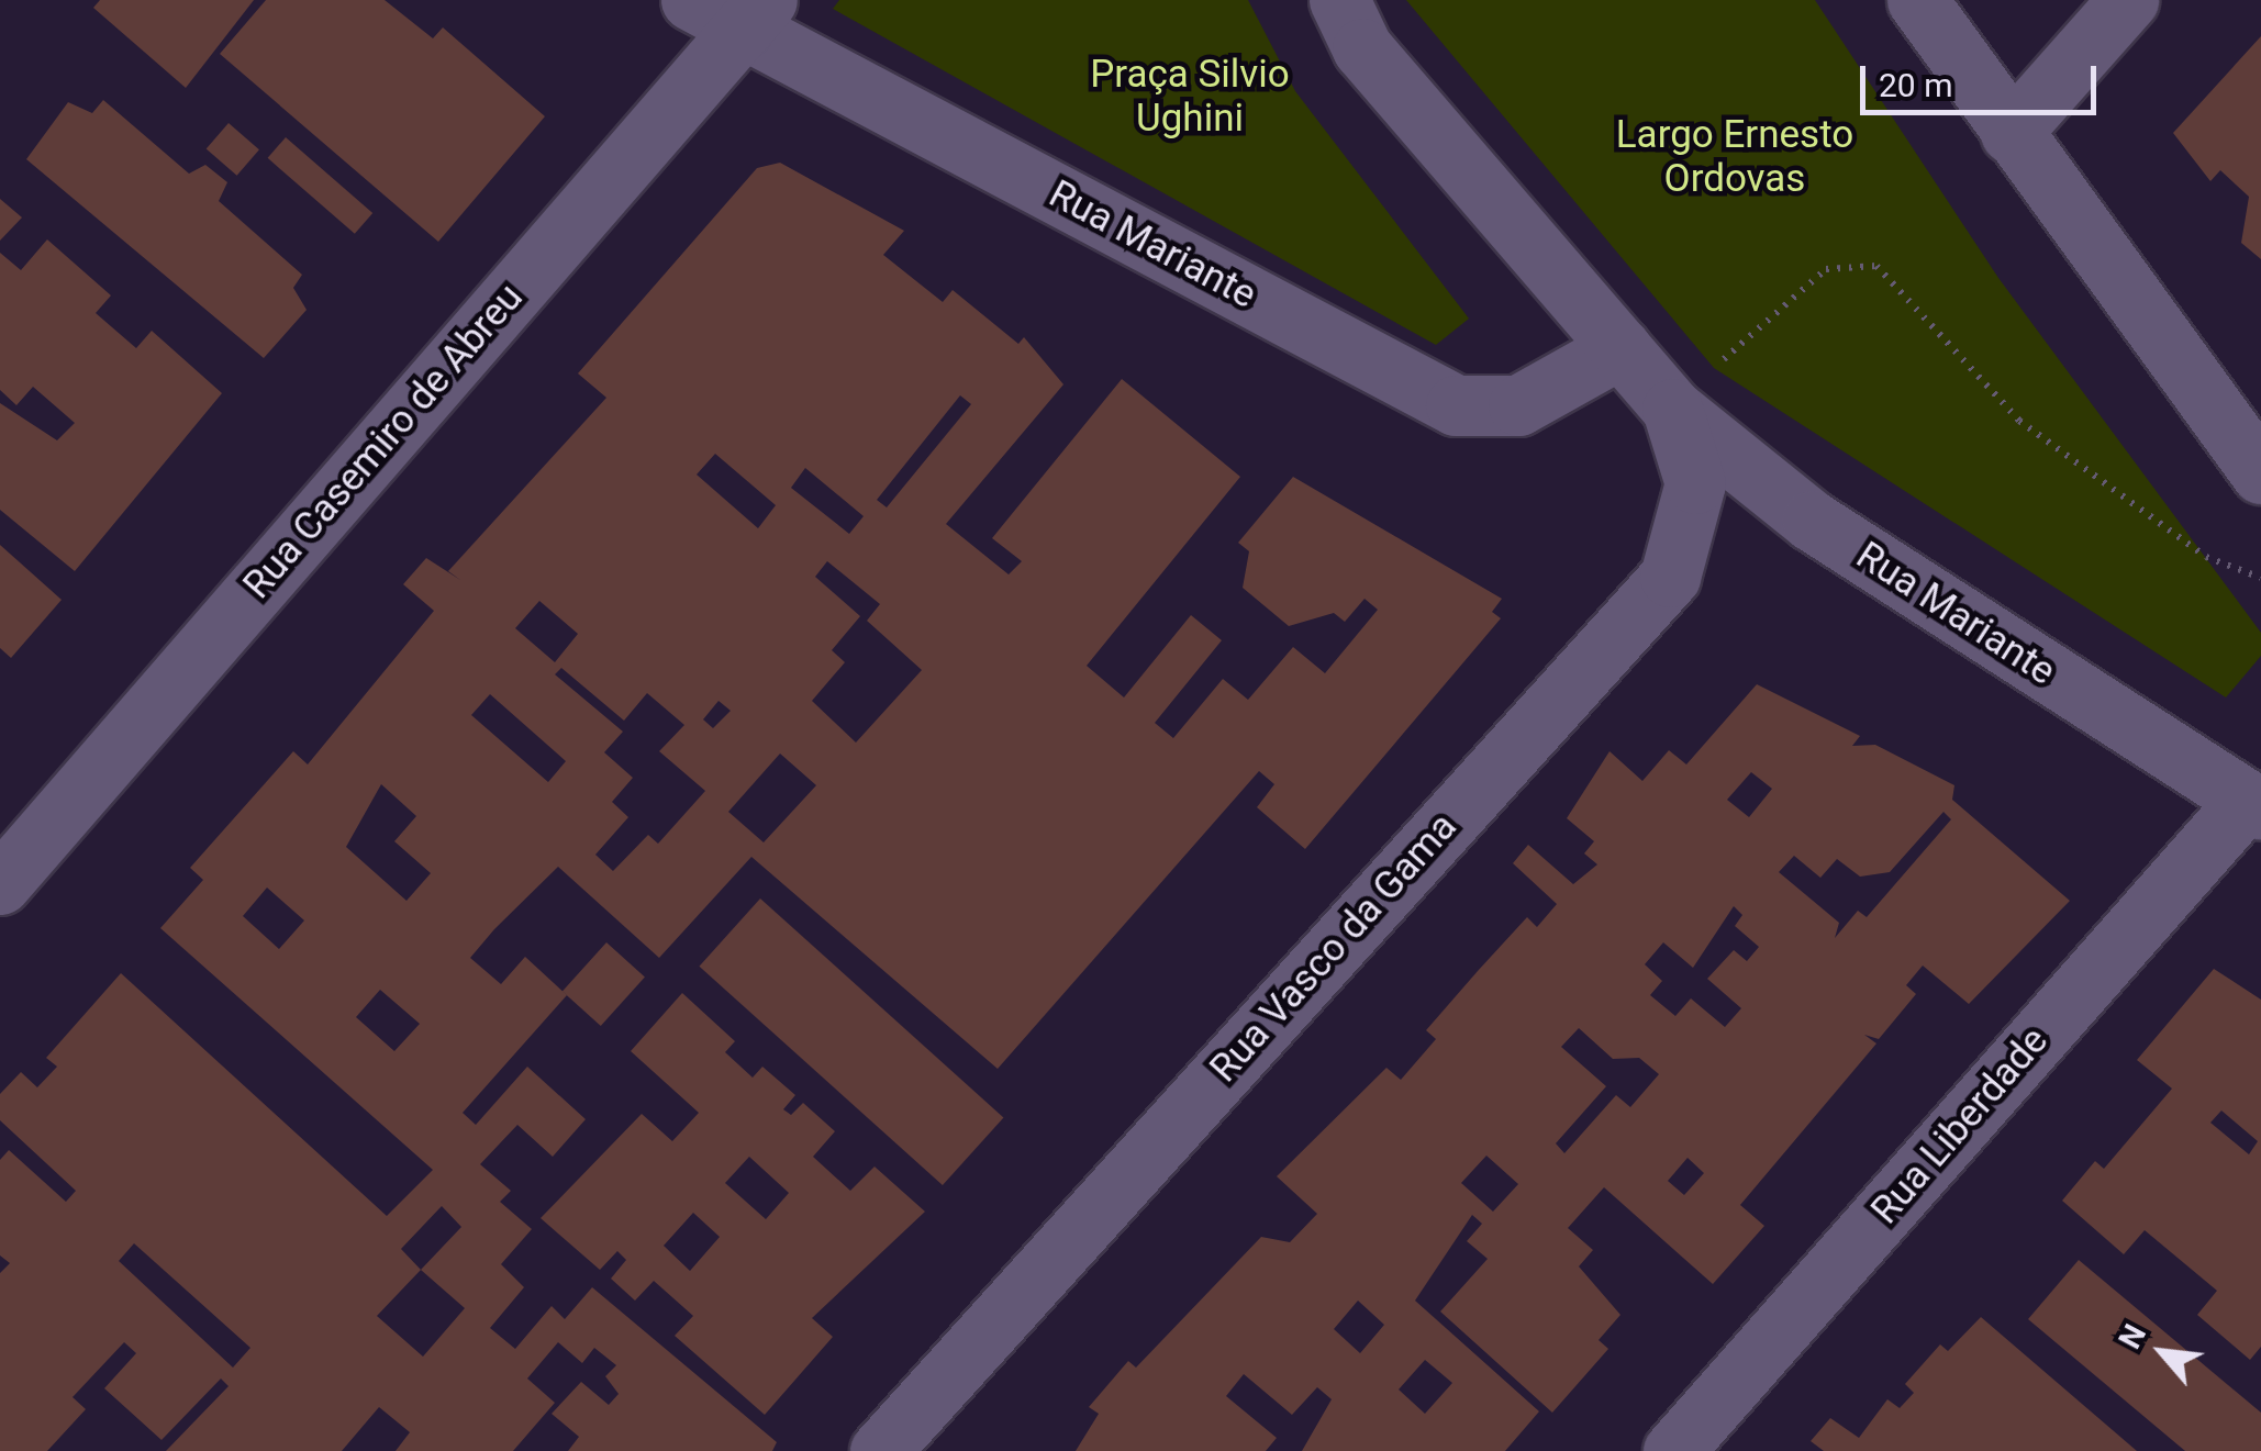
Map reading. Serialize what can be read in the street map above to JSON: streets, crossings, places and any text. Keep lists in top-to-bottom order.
{
  "streets": {
    "street": [
      "Rua Mariante",
      "Rua Casemiro de Abreu",
      "Rua Vasco da Gama",
      "Rua Liberdade"
    ]
  },
  "crossings": [
    ["Rua Mariante", "Rua Casemiro de Abreu"],
    ["Rua Mariante", "Rua Vasco da Gama"],
    ["Rua Mariante", "Rua Liberdade"]
  ],
  "parks": ["Praça Silvio Ughini", "Largo Ernesto Ordovas"],
  "scale_bar": "20 m",
  "north": "top left"
}
